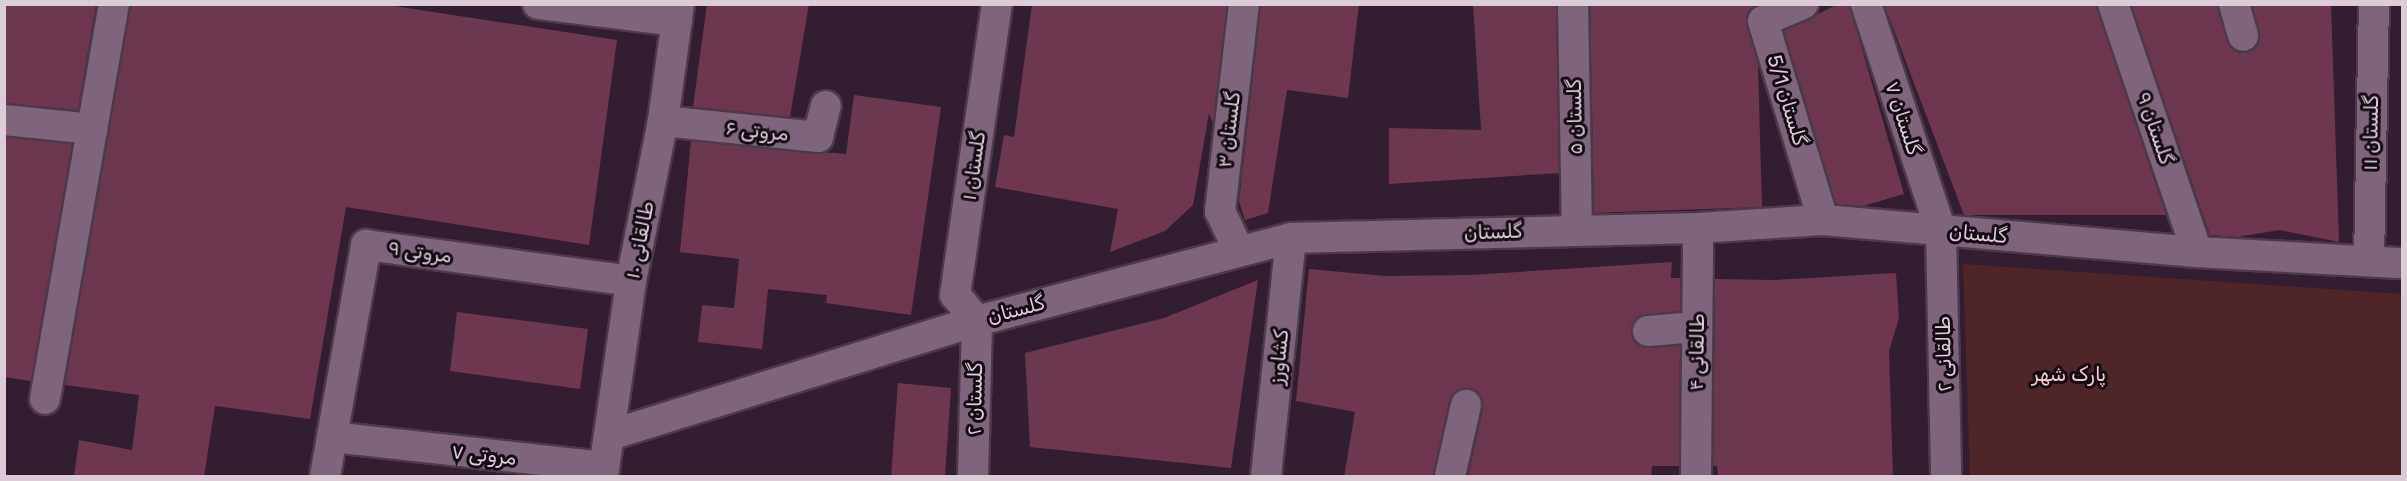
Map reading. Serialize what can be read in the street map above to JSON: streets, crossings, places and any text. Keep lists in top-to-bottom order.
{
  "streets": {
    "street": [
      "گلستان 5/1",
      "گلستان ۵",
      "گلستان ۷",
      "گلستان ۹",
      "گلستان ۳",
      "مروتی ۶",
      "گلستان ۱۱",
      "گلستان ۱",
      "گلستان",
      "طالقانی ۱۰",
      "مروتی ۹",
      "طالقانی ۴",
      "طالقانی ۲",
      "کشاورز",
      "گلستان ۲",
      "مروتی ۷"
    ]
  },
  "crossings": [
    ["گلستان 5/1", "گلستان"],
    ["گلستان ۵", "گلستان"],
    ["گلستان ۷", "گلستان"],
    ["گلستان ۷", "طالقانی ۲"],
    ["گلستان ۹", "گلستان"],
    ["گلستان ۳", "گلستان"],
    ["مروتی ۶", "طالقانی ۱۰"],
    ["گلستان ۱۱", "گلستان"],
    ["گلستان ۱", "گلستان"],
    ["گلستان ۱", "گلستان ۲"],
    ["گلستان", "طالقانی ۱۰"],
    ["گلستان", "طالقانی ۴"],
    ["گلستان", "طالقانی ۲"],
    ["گلستان", "کشاورز"],
    ["گلستان", "گلستان ۲"],
    ["طالقانی ۱۰", "مروتی ۹"],
    ["طالقانی ۱۰", "مروتی ۷"],
    ["مروتی ۹", "مروتی ۷"]
  ],
  "parks": ["پارک شهر"]
}
